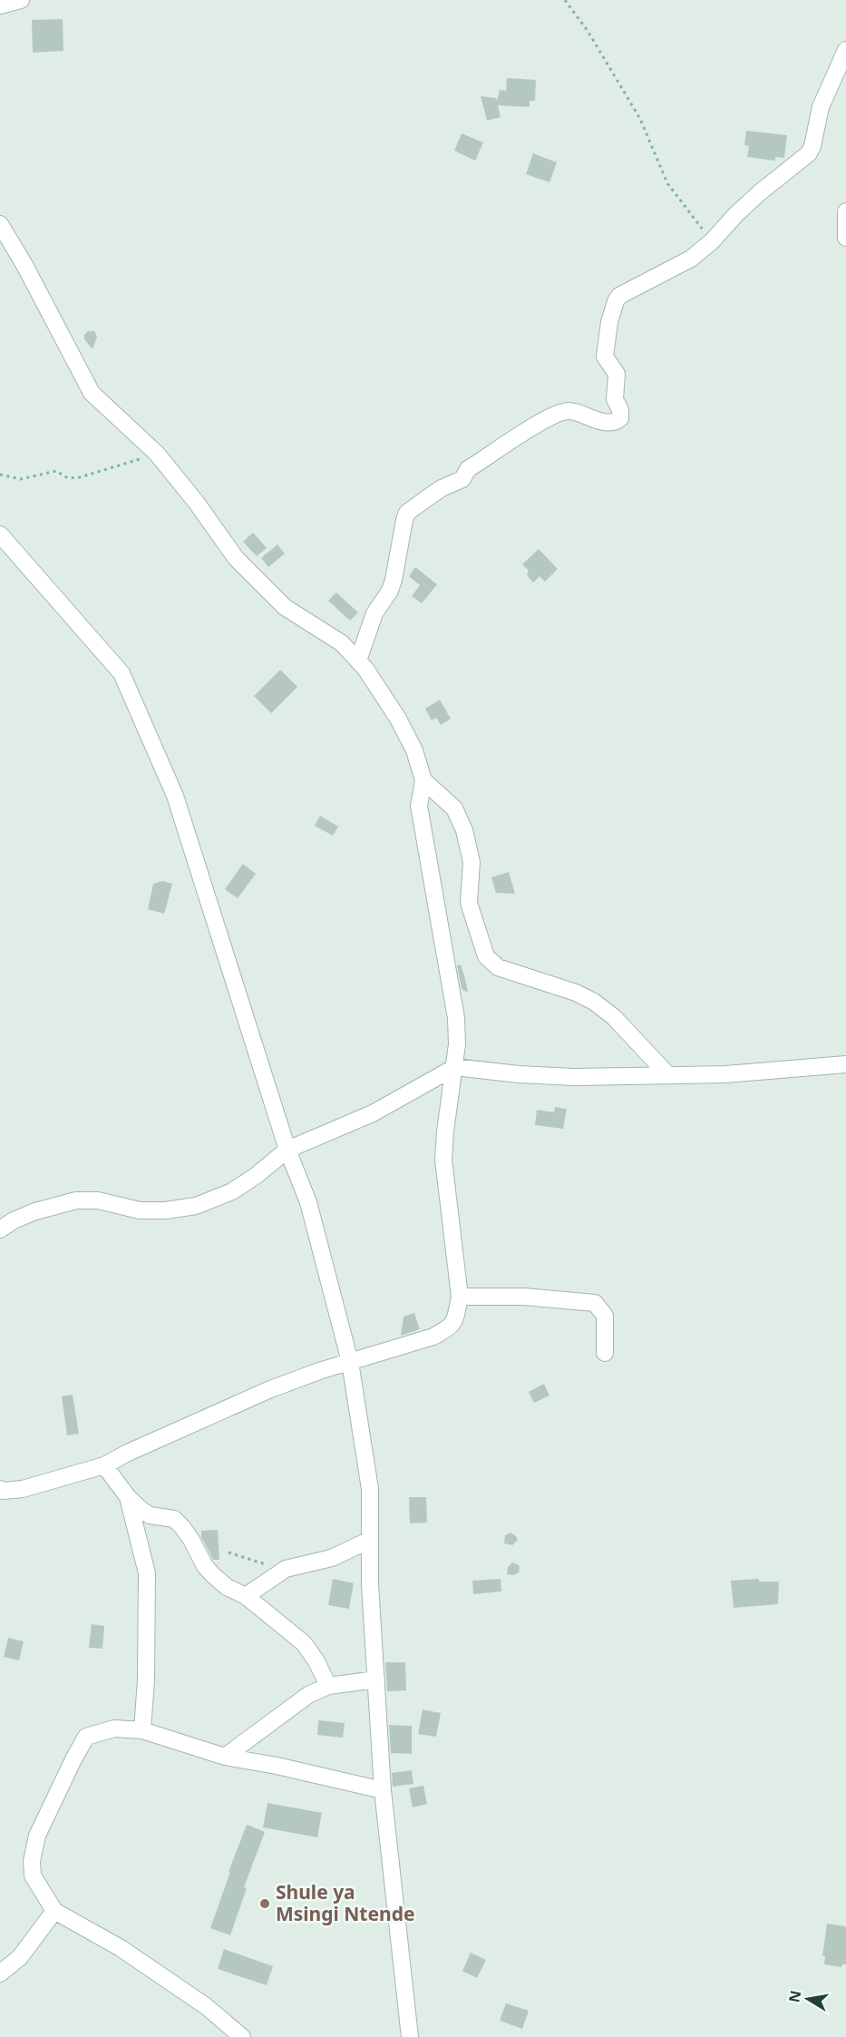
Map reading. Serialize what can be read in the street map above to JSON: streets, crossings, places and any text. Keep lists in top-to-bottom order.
{
  "places": ["Shule ya Msingi Ntende"],
  "north": "left"
}
